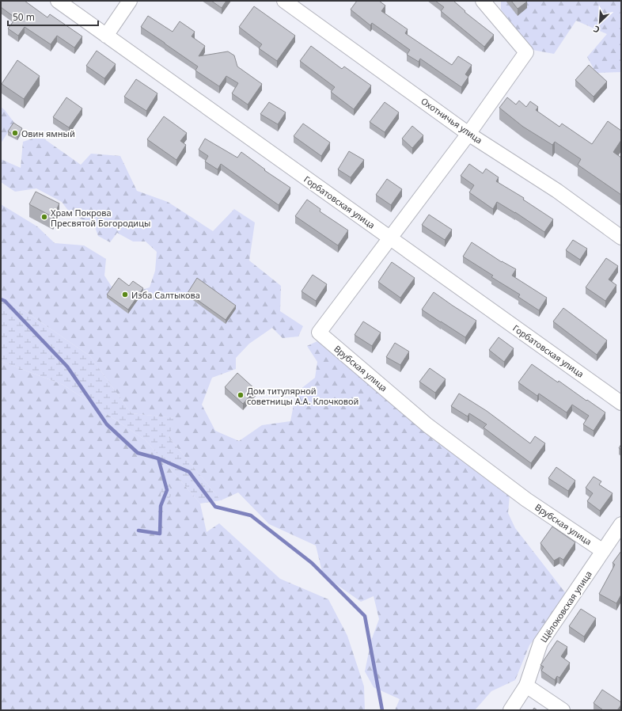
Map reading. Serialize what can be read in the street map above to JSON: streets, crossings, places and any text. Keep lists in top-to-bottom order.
{
  "streets": {
    "street": [
      "Охотничья улица",
      "Горбатовская улица",
      "Врубская улица",
      "Щёлоковская улица"
    ]
  },
  "crossings": [
    ["Охотничья улица", "Врубская улица"],
    ["Горбатовская улица", "Врубская улица"],
    ["Врубская улица", "Щёлоковская улица"]
  ],
  "places": [
    "Овин ямный",
    "Храм Покрова Пресвятой Богородицы",
    "Изба Салтыкова",
    "Дом титулярной советницы А.А. Клочковой"
  ],
  "scale_bar": "50 m",
  "north": "bottom left"
}
